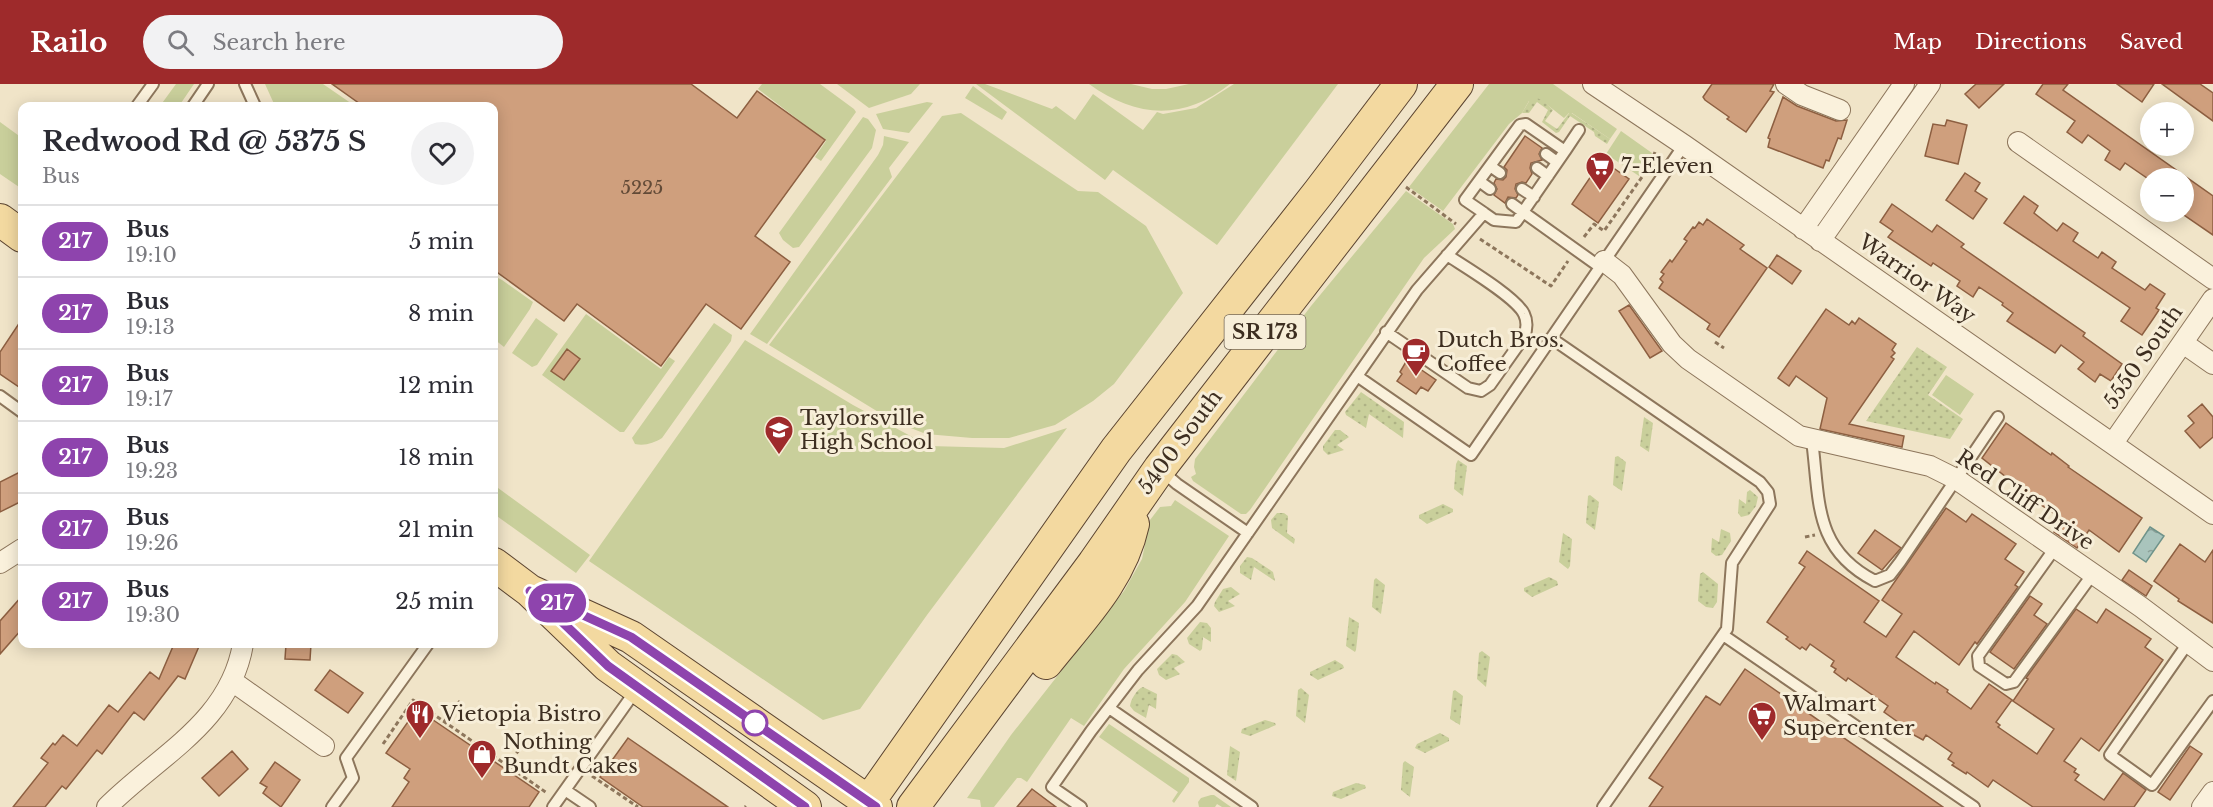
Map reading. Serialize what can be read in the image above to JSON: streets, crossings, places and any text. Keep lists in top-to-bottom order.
{
  "streets": {
    "main road": ["SR 173", "5400 South"],
    "street": ["Warrior Way", "5550 South", "Red Cliff Drive"]
  },
  "crossings": [
    ["Warrior Way", "5550 South"]
  ],
  "places": {
    "supermarket": ["7-Eleven", "Walmart Supercenter"],
    "cafe": ["Dutch Bros. Coffee"],
    "school or university": ["Taylorsville High School"],
    "restaurant": ["Vietopia Bistro"],
    "shop": ["Nothing Bundt Cakes"]
  },
  "lines": ["bus line 217"],
  "house_numbers": ["5225"],
  "page": {
    "header": "Railo",
    "search": "Search here",
    "nav": ["Map", "Directions", "Saved"],
    "on_map": "217",
    "map_buttons": ["+", "−"],
    "heading": ["Redwood Rd @ 5375 S", "Bus"],
    "list": [
      {
        "mark": "217",
        "name": "Bus",
        "note": "19:10",
        "value": "5 min"
      },
      {
        "mark": "217",
        "name": "Bus",
        "note": "19:13",
        "value": "8 min"
      },
      {
        "mark": "217",
        "name": "Bus",
        "note": "19:17",
        "value": "12 min"
      },
      {
        "mark": "217",
        "name": "Bus",
        "note": "19:23",
        "value": "18 min"
      },
      {
        "mark": "217",
        "name": "Bus",
        "note": "19:26",
        "value": "21 min"
      },
      {
        "mark": "217",
        "name": "Bus",
        "note": "19:30",
        "value": "25 min"
      }
    ]
  }
}
